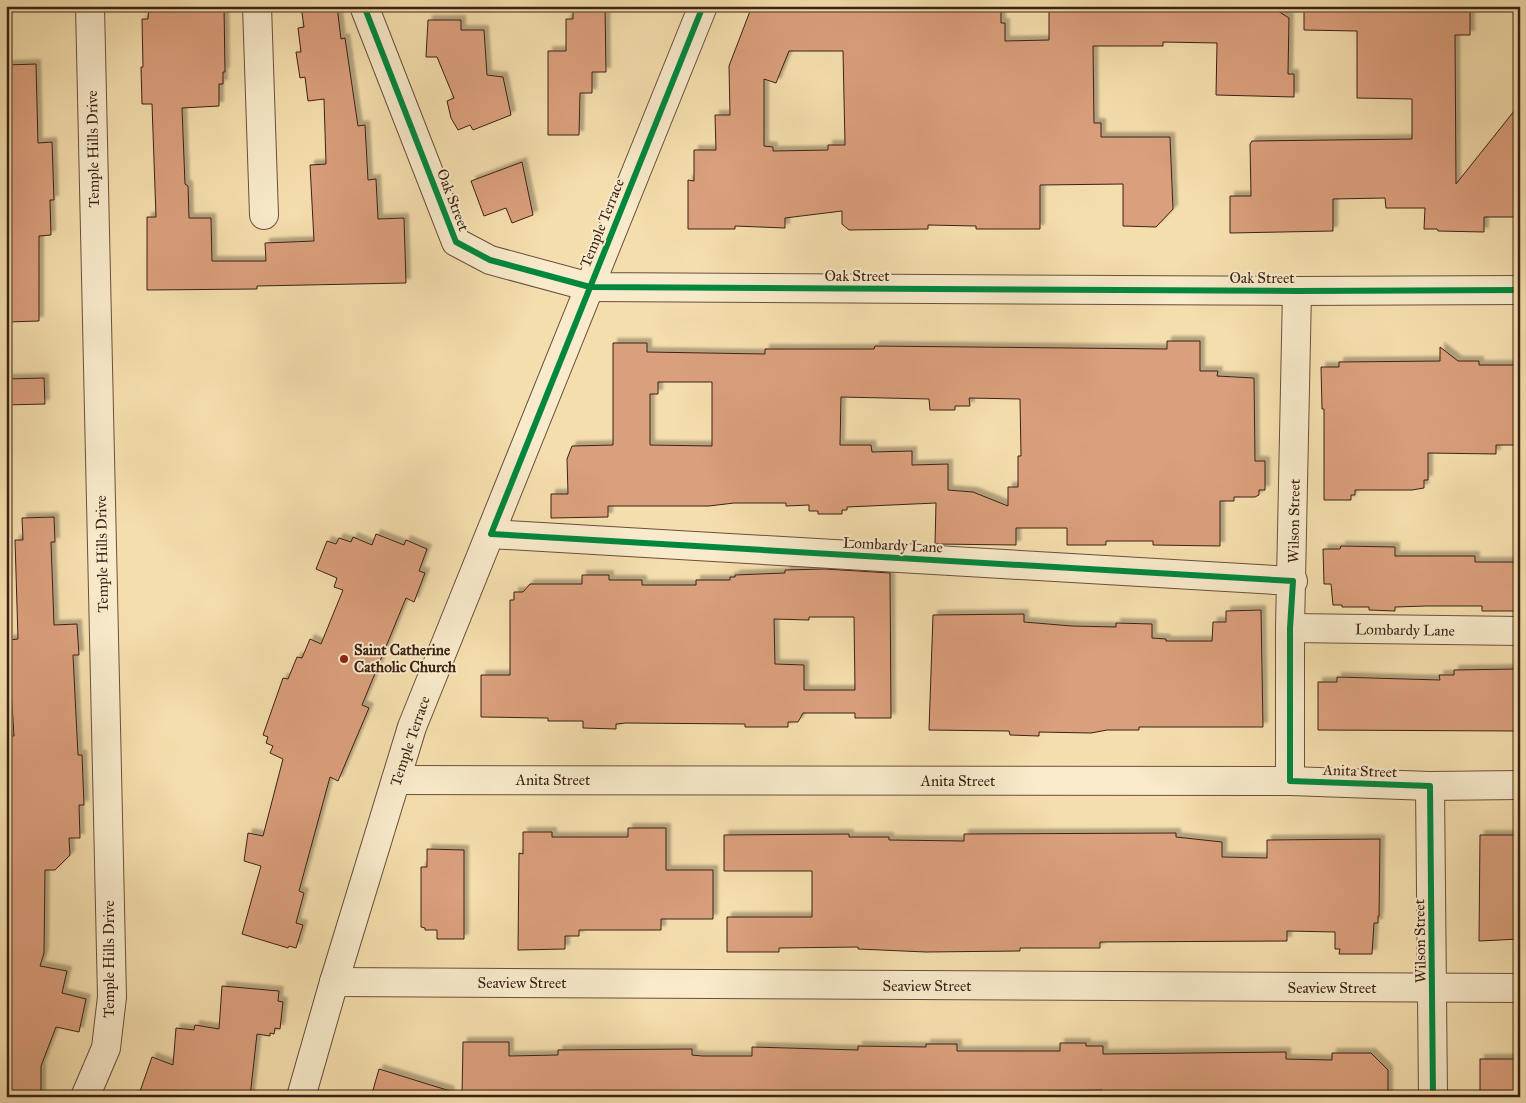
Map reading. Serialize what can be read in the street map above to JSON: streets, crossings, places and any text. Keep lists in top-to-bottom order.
{
  "streets": {
    "street": [
      "Temple Hills Drive",
      "Oak Street",
      "Temple Terrace",
      "Wilson Street",
      "Lombardy Lane",
      "Anita Street",
      "Seaview Street"
    ]
  },
  "crossings": [
    ["Oak Street", "Temple Terrace"],
    ["Oak Street", "Wilson Street"],
    ["Temple Terrace", "Lombardy Lane"],
    ["Temple Terrace", "Anita Street"],
    ["Temple Terrace", "Seaview Street"],
    ["Wilson Street", "Lombardy Lane"],
    ["Wilson Street", "Anita Street"],
    ["Wilson Street", "Seaview Street"]
  ],
  "places": ["Saint Catherine Catholic Church"]
}
